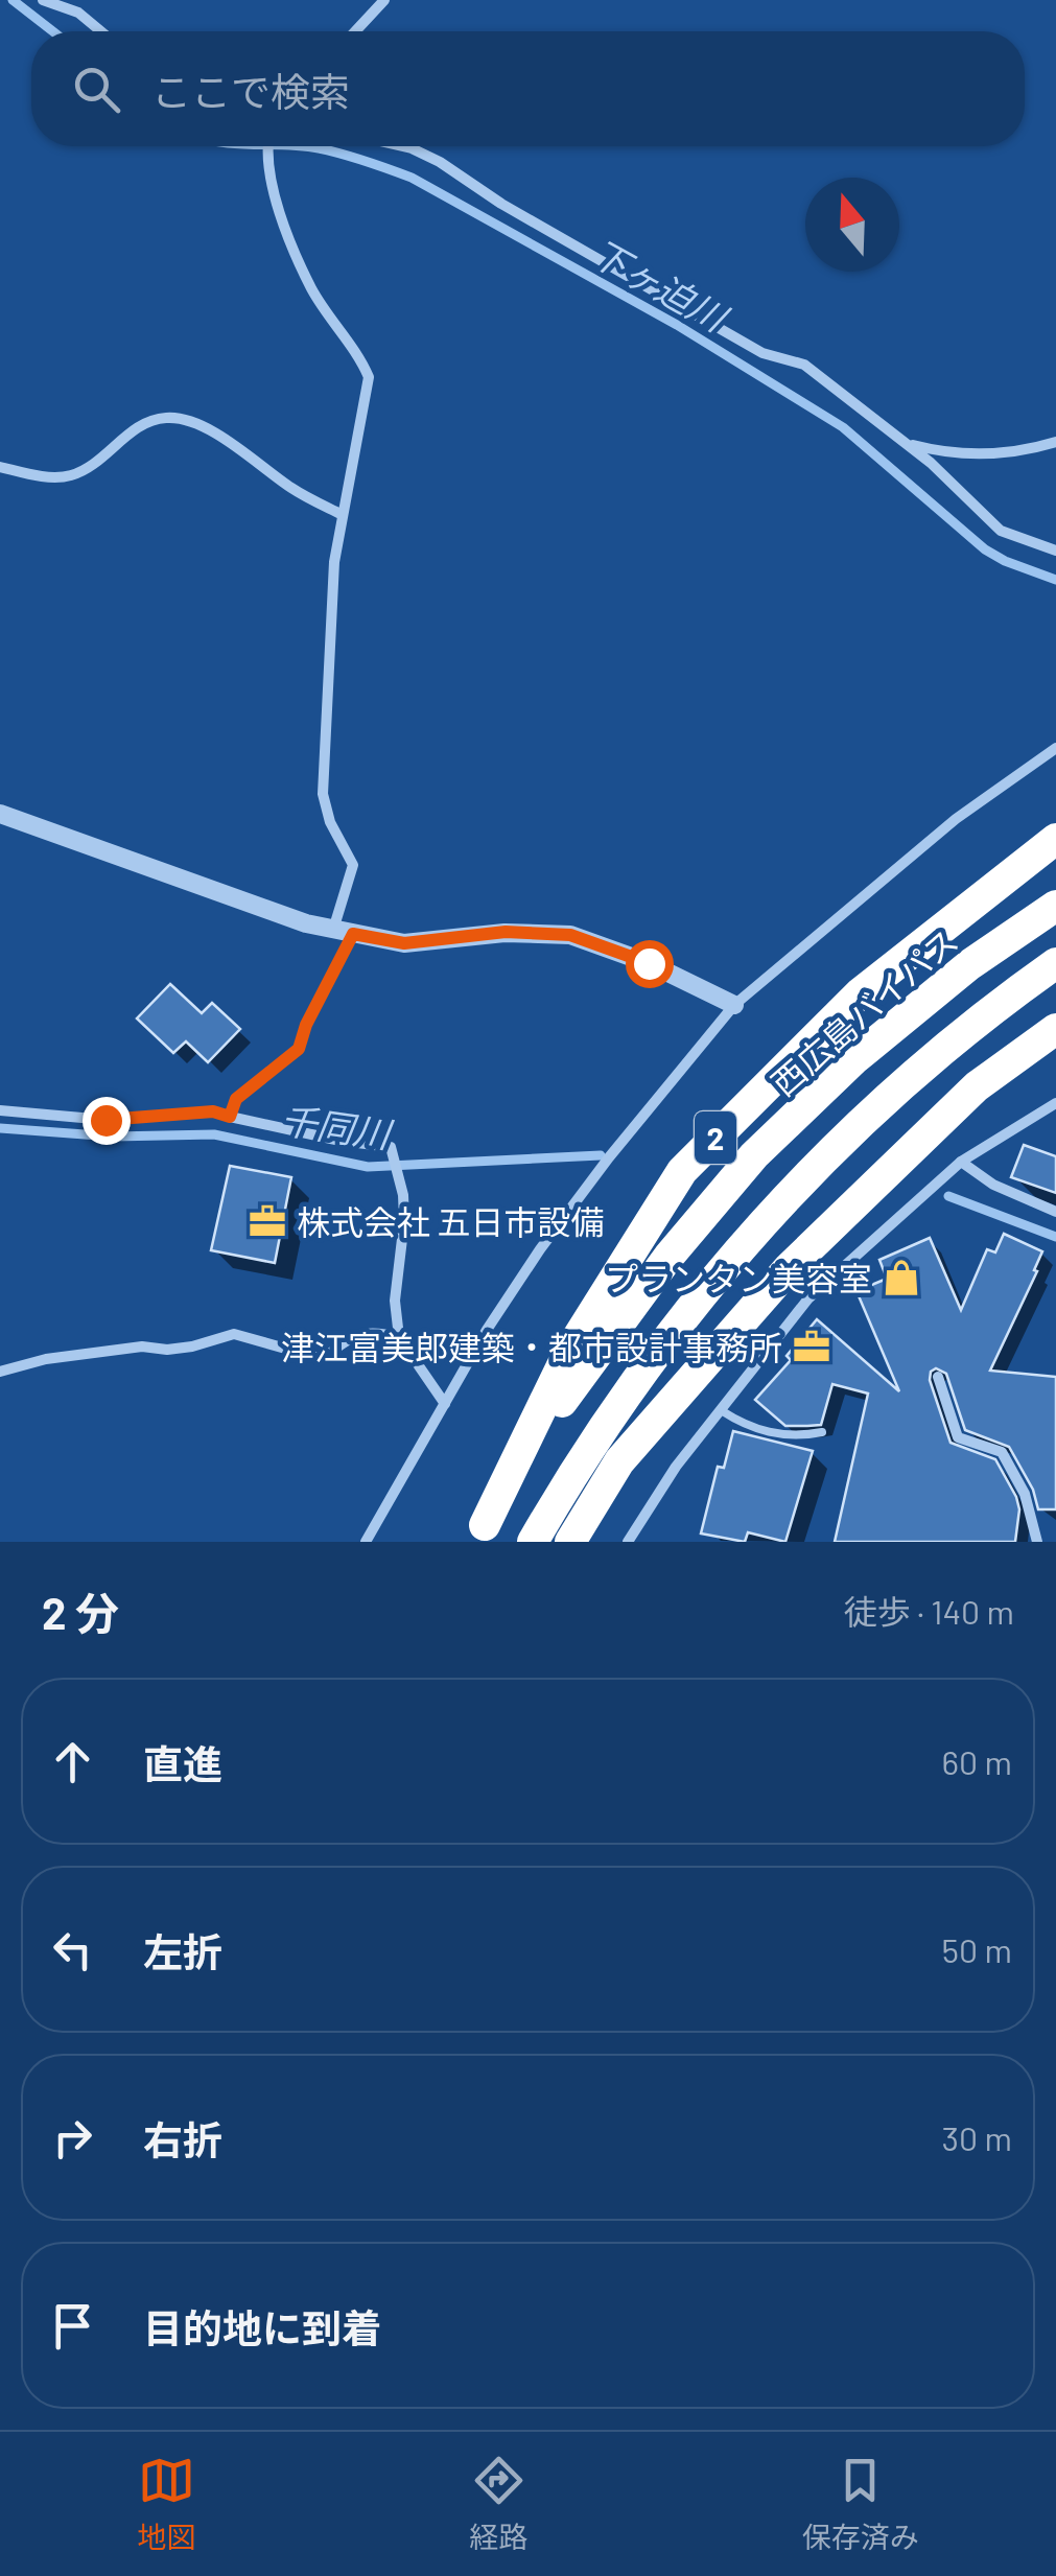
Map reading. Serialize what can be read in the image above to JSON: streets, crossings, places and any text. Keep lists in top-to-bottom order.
{
  "streets": {
    "highway": ["西広島バイパス", "2"]
  },
  "crossings": [
    ["西広島バイパス", "2"]
  ],
  "water": ["下ヶ迫川", "千同川"],
  "places": {
    "office": ["株式会社 五日市設備", "津江富美郎建築・都市設計事務所"],
    "shop": ["プランタン美容室"]
  },
  "north": "top",
  "page": {
    "search": "ここで検索",
    "heading": ["2 分", "徒歩 · 140 m"],
    "list": [
      ["直進", "60 m"],
      ["左折", "50 m"],
      ["右折", "30 m"],
      "目的地に到着"
    ],
    "nav": ["地図", "経路", "保存済み"]
  }
}
